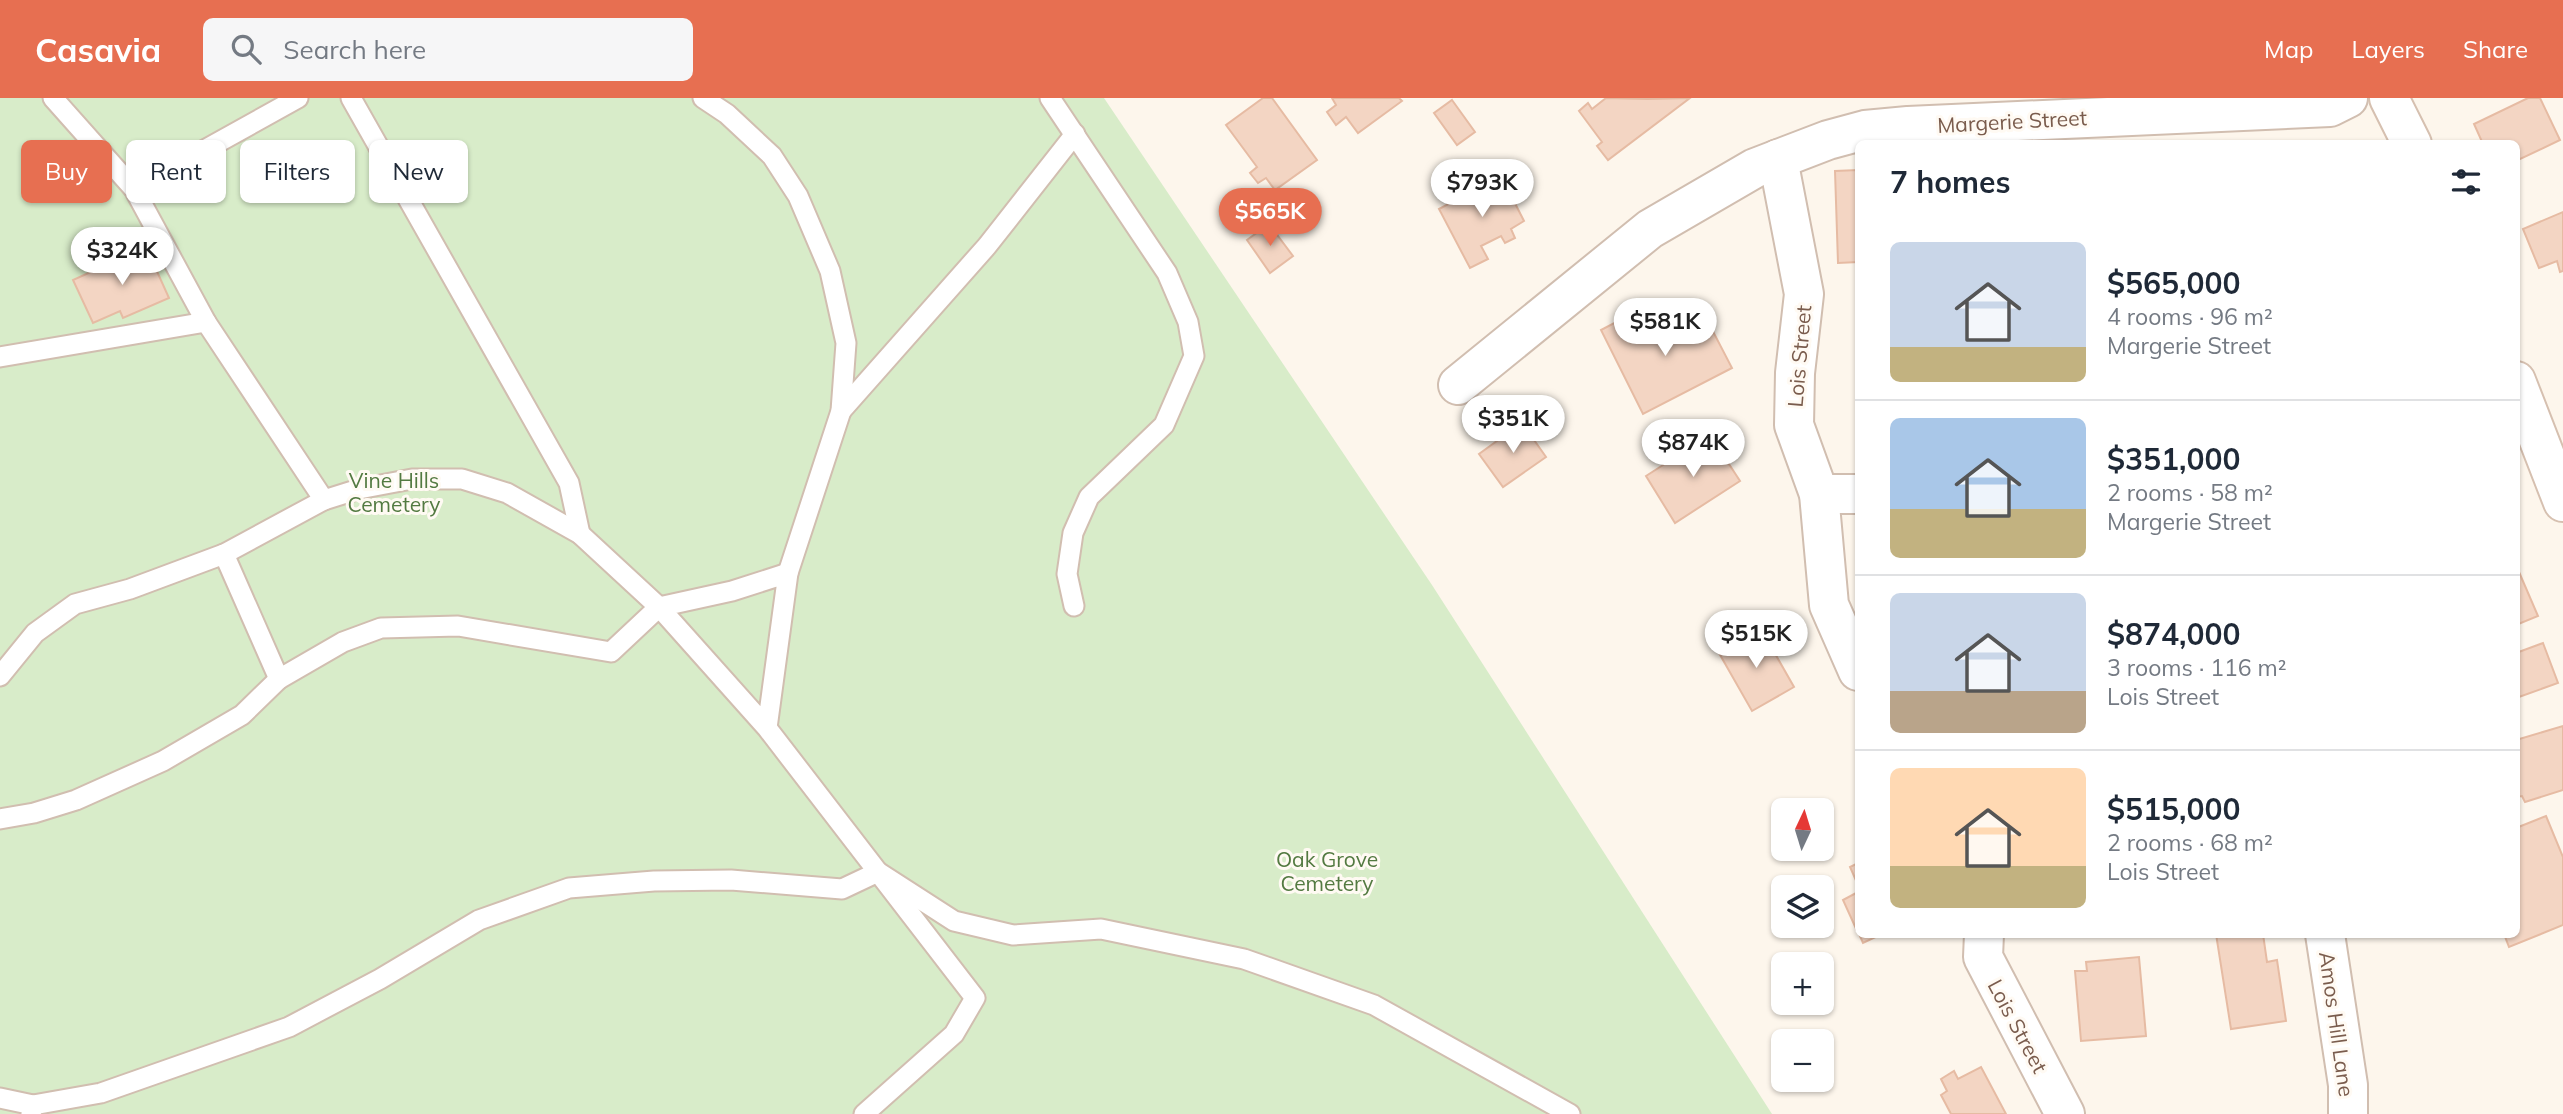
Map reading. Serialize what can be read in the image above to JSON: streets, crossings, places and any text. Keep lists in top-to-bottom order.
{
  "streets": {
    "street": ["Margerie Street", "Lois Street", "Amos Hill Lane"]
  },
  "crossings": [
    ["Margerie Street", "Lois Street"]
  ],
  "parks": ["Vine Hills Cemetery", "Oak Grove Cemetery"],
  "north": "top",
  "page": {
    "header": "Casavia",
    "search": "Search here",
    "nav": ["Map", "Layers", "Share"],
    "chip": [
      "Buy",
      "Rent",
      "Filters",
      "New"
    ],
    "heading": "7 homes",
    "price": [
      "$793K",
      "$565K",
      "$324K",
      "$581K",
      "$351K",
      "$874K",
      "$515K"
    ],
    "list": [
      {
        "name": "$565,000",
        "note": "4 rooms · 96 m² · Margerie Street"
      },
      {
        "name": "$351,000",
        "note": "2 rooms · 58 m² · Margerie Street"
      },
      {
        "name": "$874,000",
        "note": "3 rooms · 116 m² · Lois Street"
      },
      {
        "name": "$515,000",
        "note": "2 rooms · 68 m² · Lois Street"
      }
    ],
    "map_buttons": ["+", "−"]
  }
}
